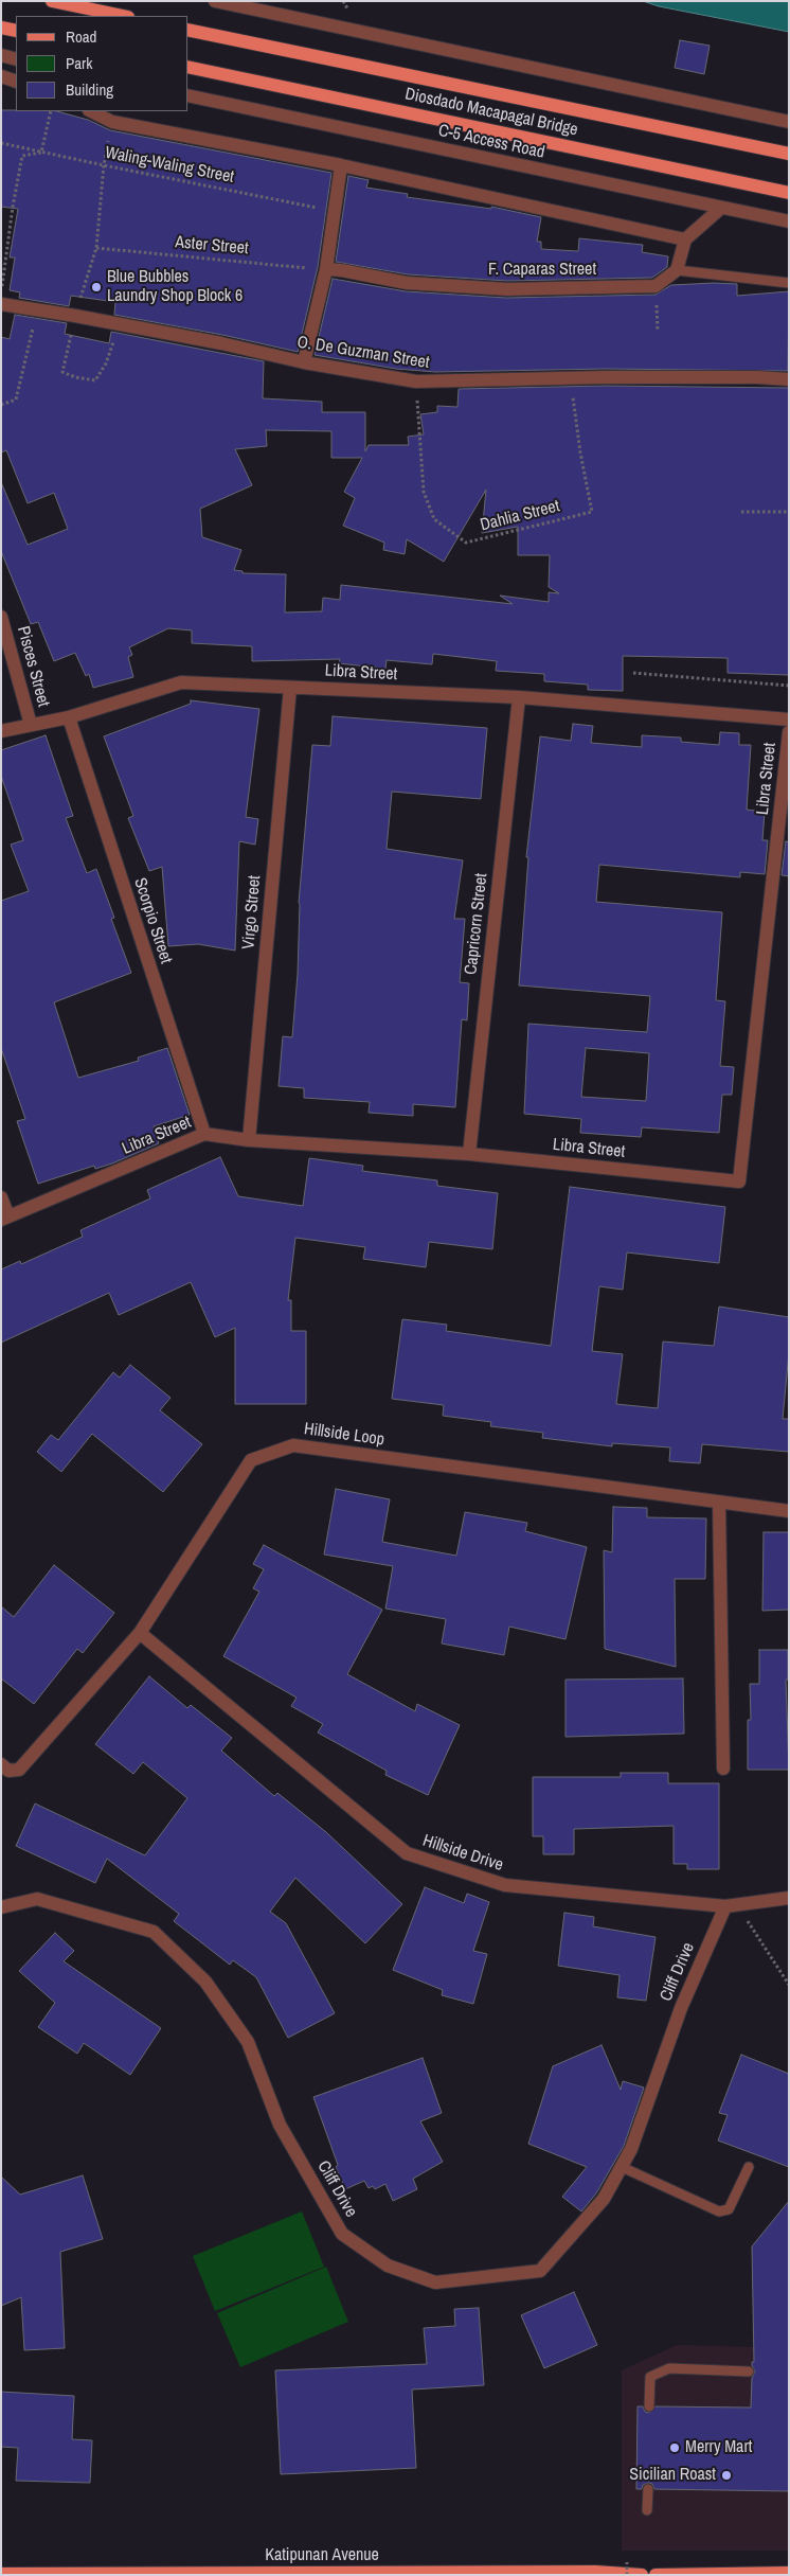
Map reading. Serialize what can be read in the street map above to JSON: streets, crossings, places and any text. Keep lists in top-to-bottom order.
{
  "streets": {
    "main road": ["Diosdado Macapagal Bridge", "Katipunan Avenue"],
    "street": [
      "C-5 Access Road",
      "F. Caparas Street",
      "O. De Guzman Street",
      "Pisces Street",
      "Libra Street",
      "Virgo Street",
      "Scorpio Street",
      "Capricorn Street",
      "Hillside Loop",
      "Hillside Drive",
      "Cliff Drive"
    ],
    "path": ["Waling-Waling Street", "Aster Street", "Dahlia Street"]
  },
  "crossings": [
    ["Aster Street", "F. Caparas Street"],
    ["O. De Guzman Street", "Dahlia Street"],
    ["Pisces Street", "Libra Street"],
    ["Libra Street", "Virgo Street"],
    ["Libra Street", "Scorpio Street"],
    ["Libra Street", "Capricorn Street"],
    ["Hillside Loop", "Hillside Drive"],
    ["Hillside Drive", "Cliff Drive"]
  ],
  "places": ["Blue Bubbles Laundry Shop Block 6", "Merry Mart", "Sicilian Roast"],
  "legend": ["Road", "Park", "Building"]
}
